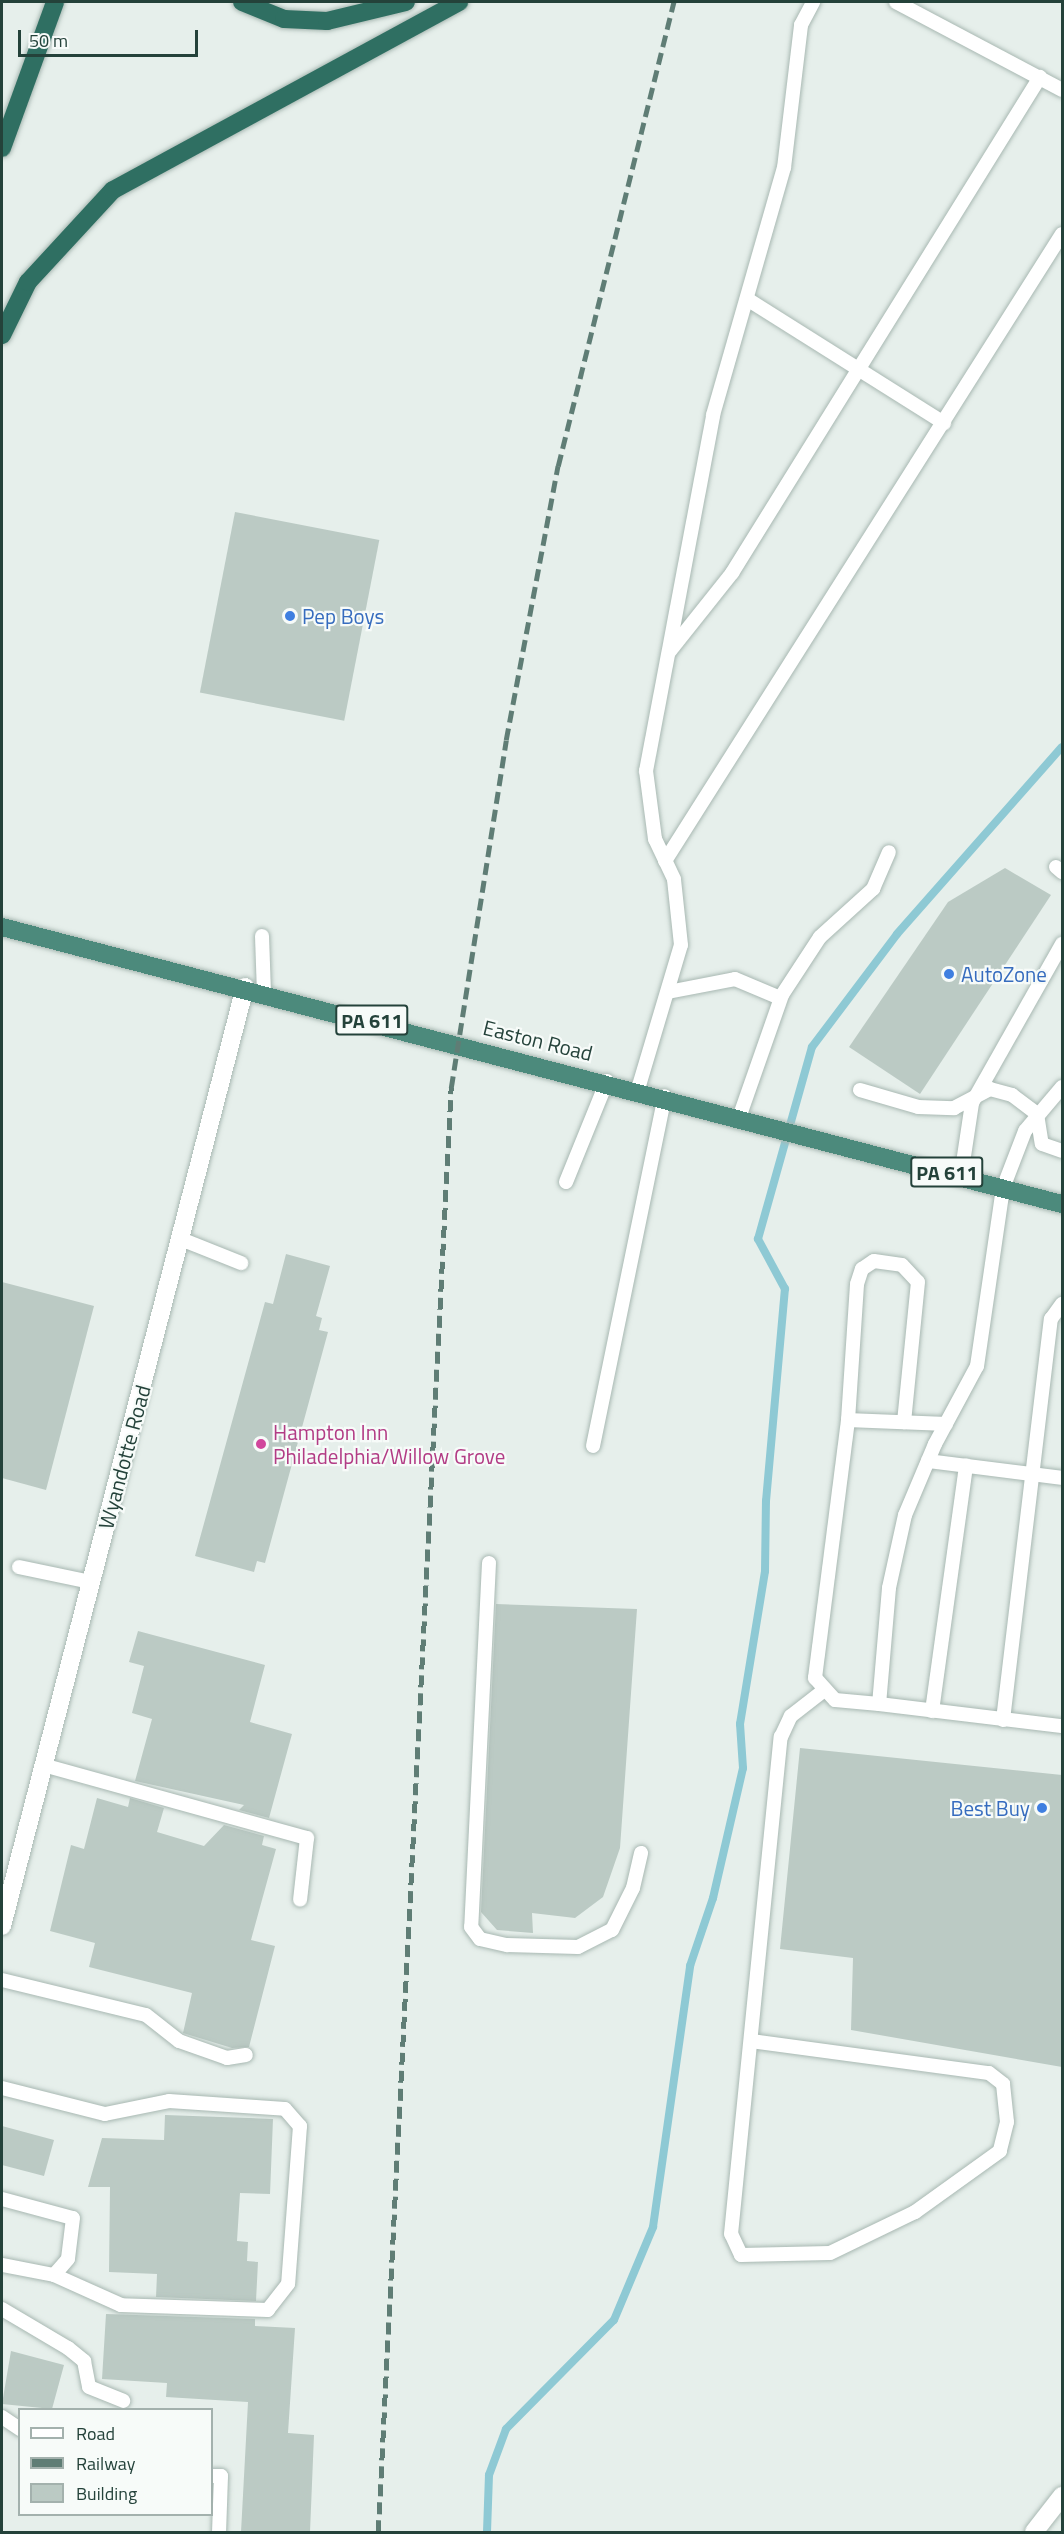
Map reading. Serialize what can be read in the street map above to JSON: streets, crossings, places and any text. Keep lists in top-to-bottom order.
{
  "streets": {
    "highway": ["PA 611", "Easton Road"],
    "street": ["Wyandotte Road"]
  },
  "crossings": [
    ["Easton Road", "Wyandotte Road"]
  ],
  "places": [
    "Pep Boys",
    "AutoZone",
    "Hampton Inn Philadelphia/Willow Grove",
    "Best Buy"
  ],
  "legend": ["Road", "Railway", "Building"],
  "scale_bar": "50 m"
}
